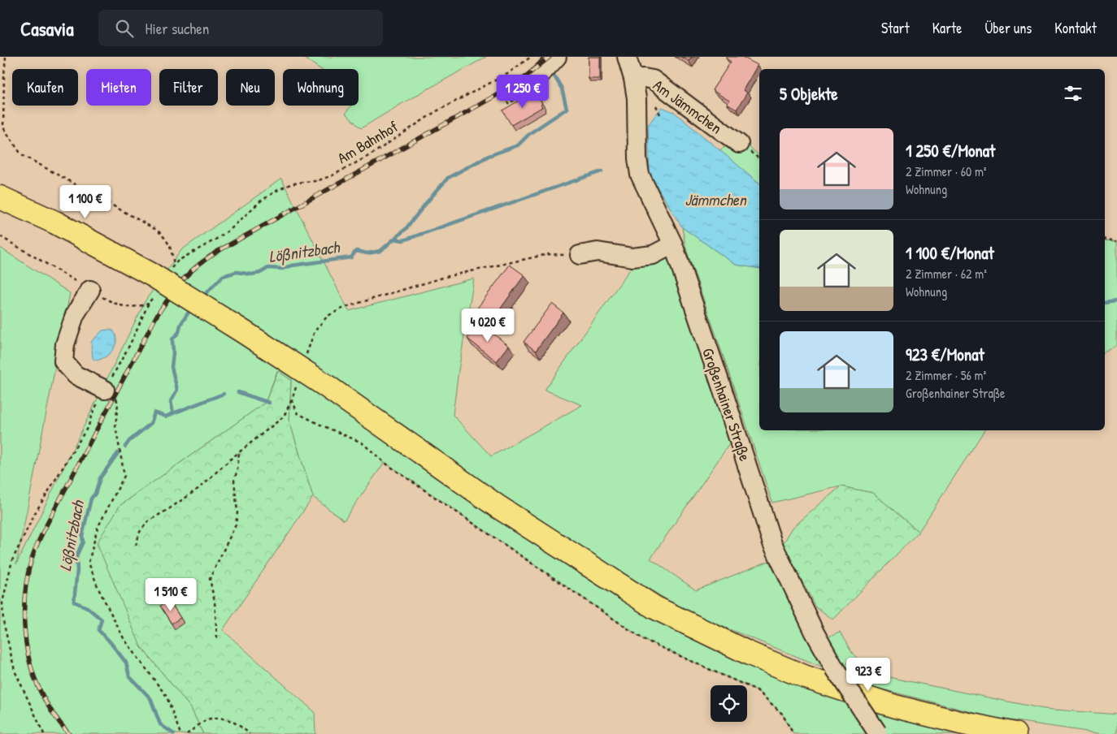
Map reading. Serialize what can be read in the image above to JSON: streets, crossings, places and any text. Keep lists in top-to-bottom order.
{
  "streets": {
    "street": ["Am Jämmchen", "Großenhainer Straße"],
    "path": ["Am Bahnhof"]
  },
  "crossings": [
    ["Am Jämmchen", "Großenhainer Straße"]
  ],
  "water": ["Jämmchen", "Lößnitzbach"],
  "page": {
    "header": "Casavia",
    "search": "Hier suchen",
    "nav": [
      "Start",
      "Karte",
      "Über uns",
      "Kontakt"
    ],
    "chip": [
      "Kaufen",
      "Mieten",
      "Filter",
      "Neu",
      "Wohnung"
    ],
    "heading": "5 Objekte",
    "price": [
      "1 250 €",
      "1 100 €",
      "4 020 €",
      "1 510 €",
      "923 €"
    ],
    "list": [
      {
        "name": "1 250 €/Monat",
        "note": "2 Zimmer · 60 m² · Wohnung"
      },
      {
        "name": "1 100 €/Monat",
        "note": "2 Zimmer · 62 m² · Wohnung"
      },
      {
        "name": "923 €/Monat",
        "note": "2 Zimmer · 56 m² · Großenhainer Straße"
      }
    ]
  }
}
